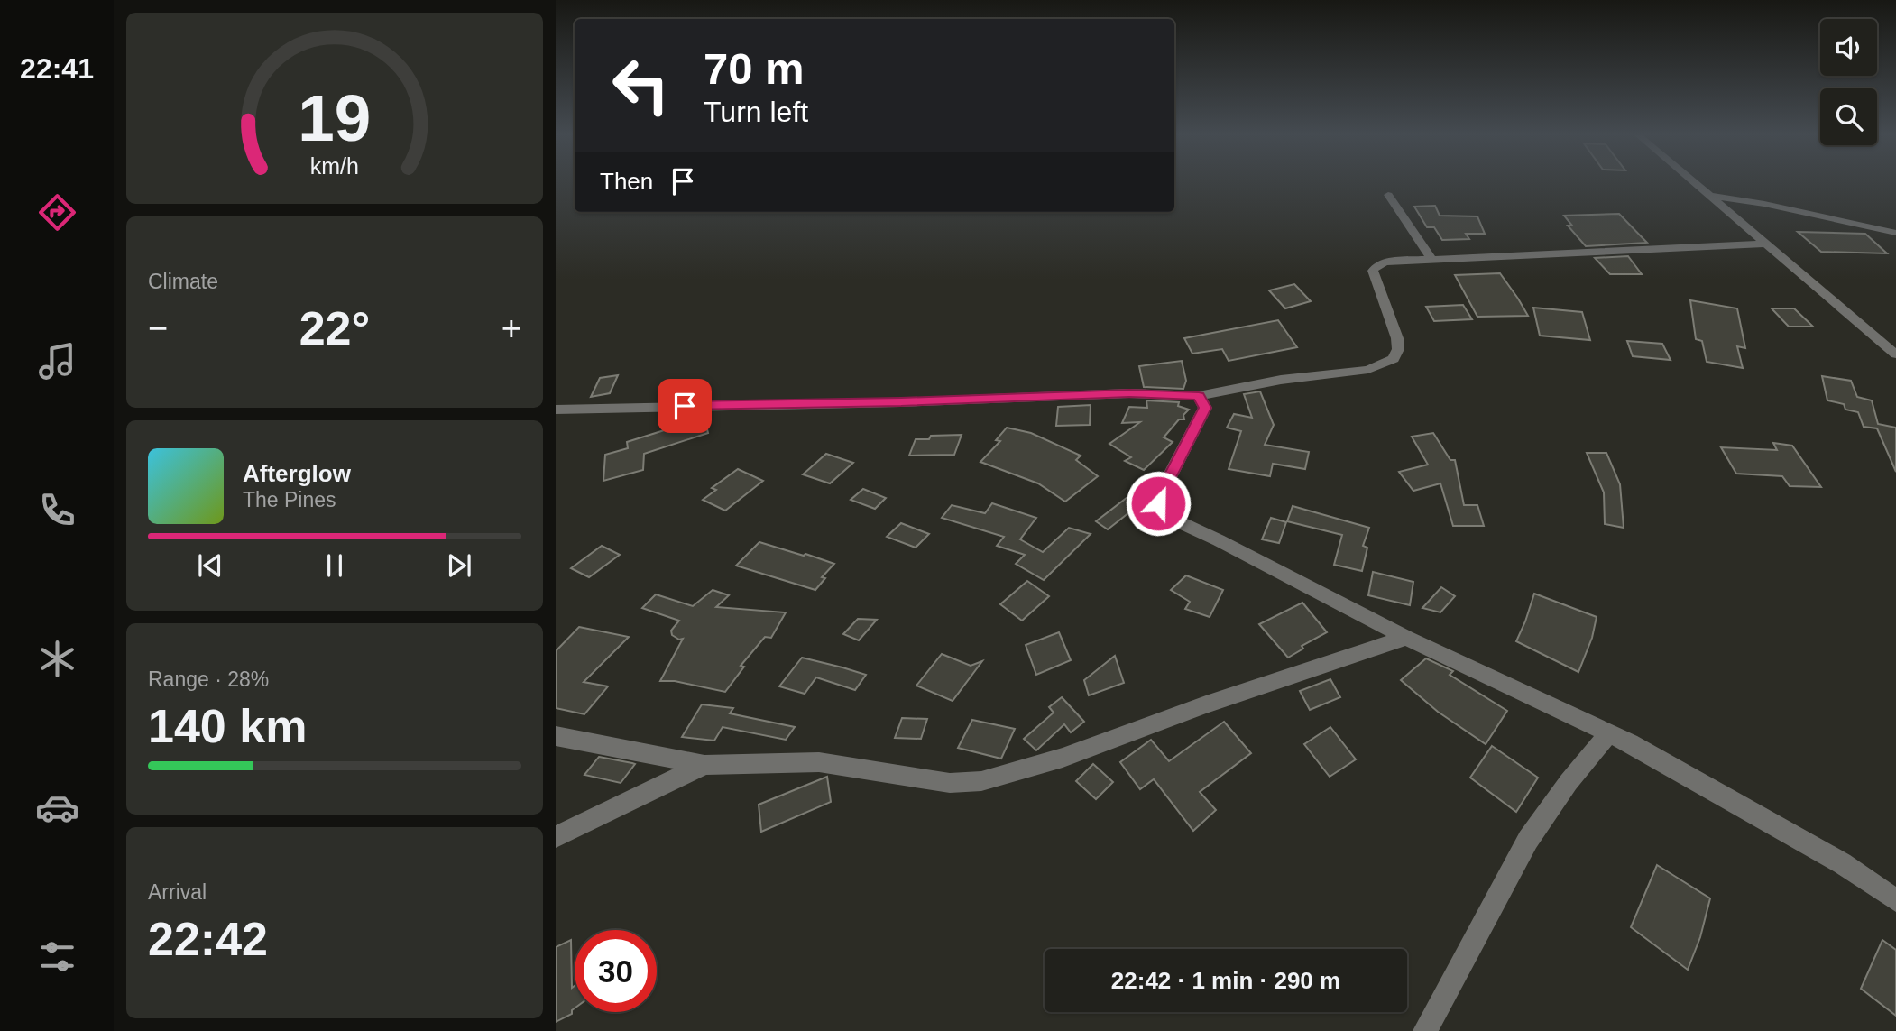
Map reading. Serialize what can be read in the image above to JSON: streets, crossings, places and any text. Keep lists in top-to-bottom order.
{
  "page": {
    "tabs": "22:41",
    "turn": ["70 m", "Turn left"],
    "then": "Then",
    "tile": [
      "Climate",
      ["Range · 28%", "140 km"],
      ["Arrival", "22:42"]
    ],
    "heat": ["−", "22°", "+"],
    "song": ["Afterglow", "The Pines"],
    "limit": "30",
    "trip": "22:42 · 1 min · 290 m",
    "gauge": ["19", "km/h"]
  }
}
